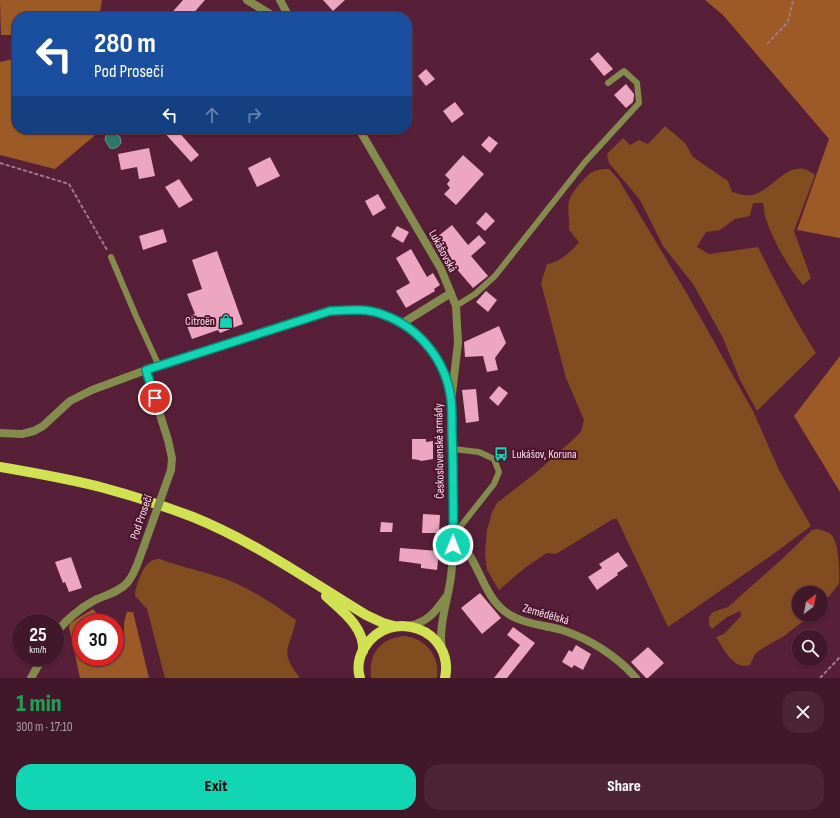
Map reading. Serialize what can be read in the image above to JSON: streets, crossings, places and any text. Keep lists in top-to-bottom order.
{
  "streets": {
    "main road": ["Československé armády"],
    "street": ["Lukášovská", "Pod Prosečí", "Zemědělská"]
  },
  "crossings": [
    ["Lukášovská", "Československé armády"],
    ["Československé armády", "Pod Prosečí"],
    ["Československé armády", "Zemědělská"]
  ],
  "places": {
    "shop": ["Citroën"],
    "bus stop": ["Lukášov, Koruna"]
  },
  "north": "top right",
  "page": {
    "turn": ["280 m", "Pod Prosečí"],
    "speed": "25 km/h",
    "limit": "30",
    "heading": ["1 min", "300 m · 17:10"],
    "buttons": ["Exit", "Share"]
  }
}
